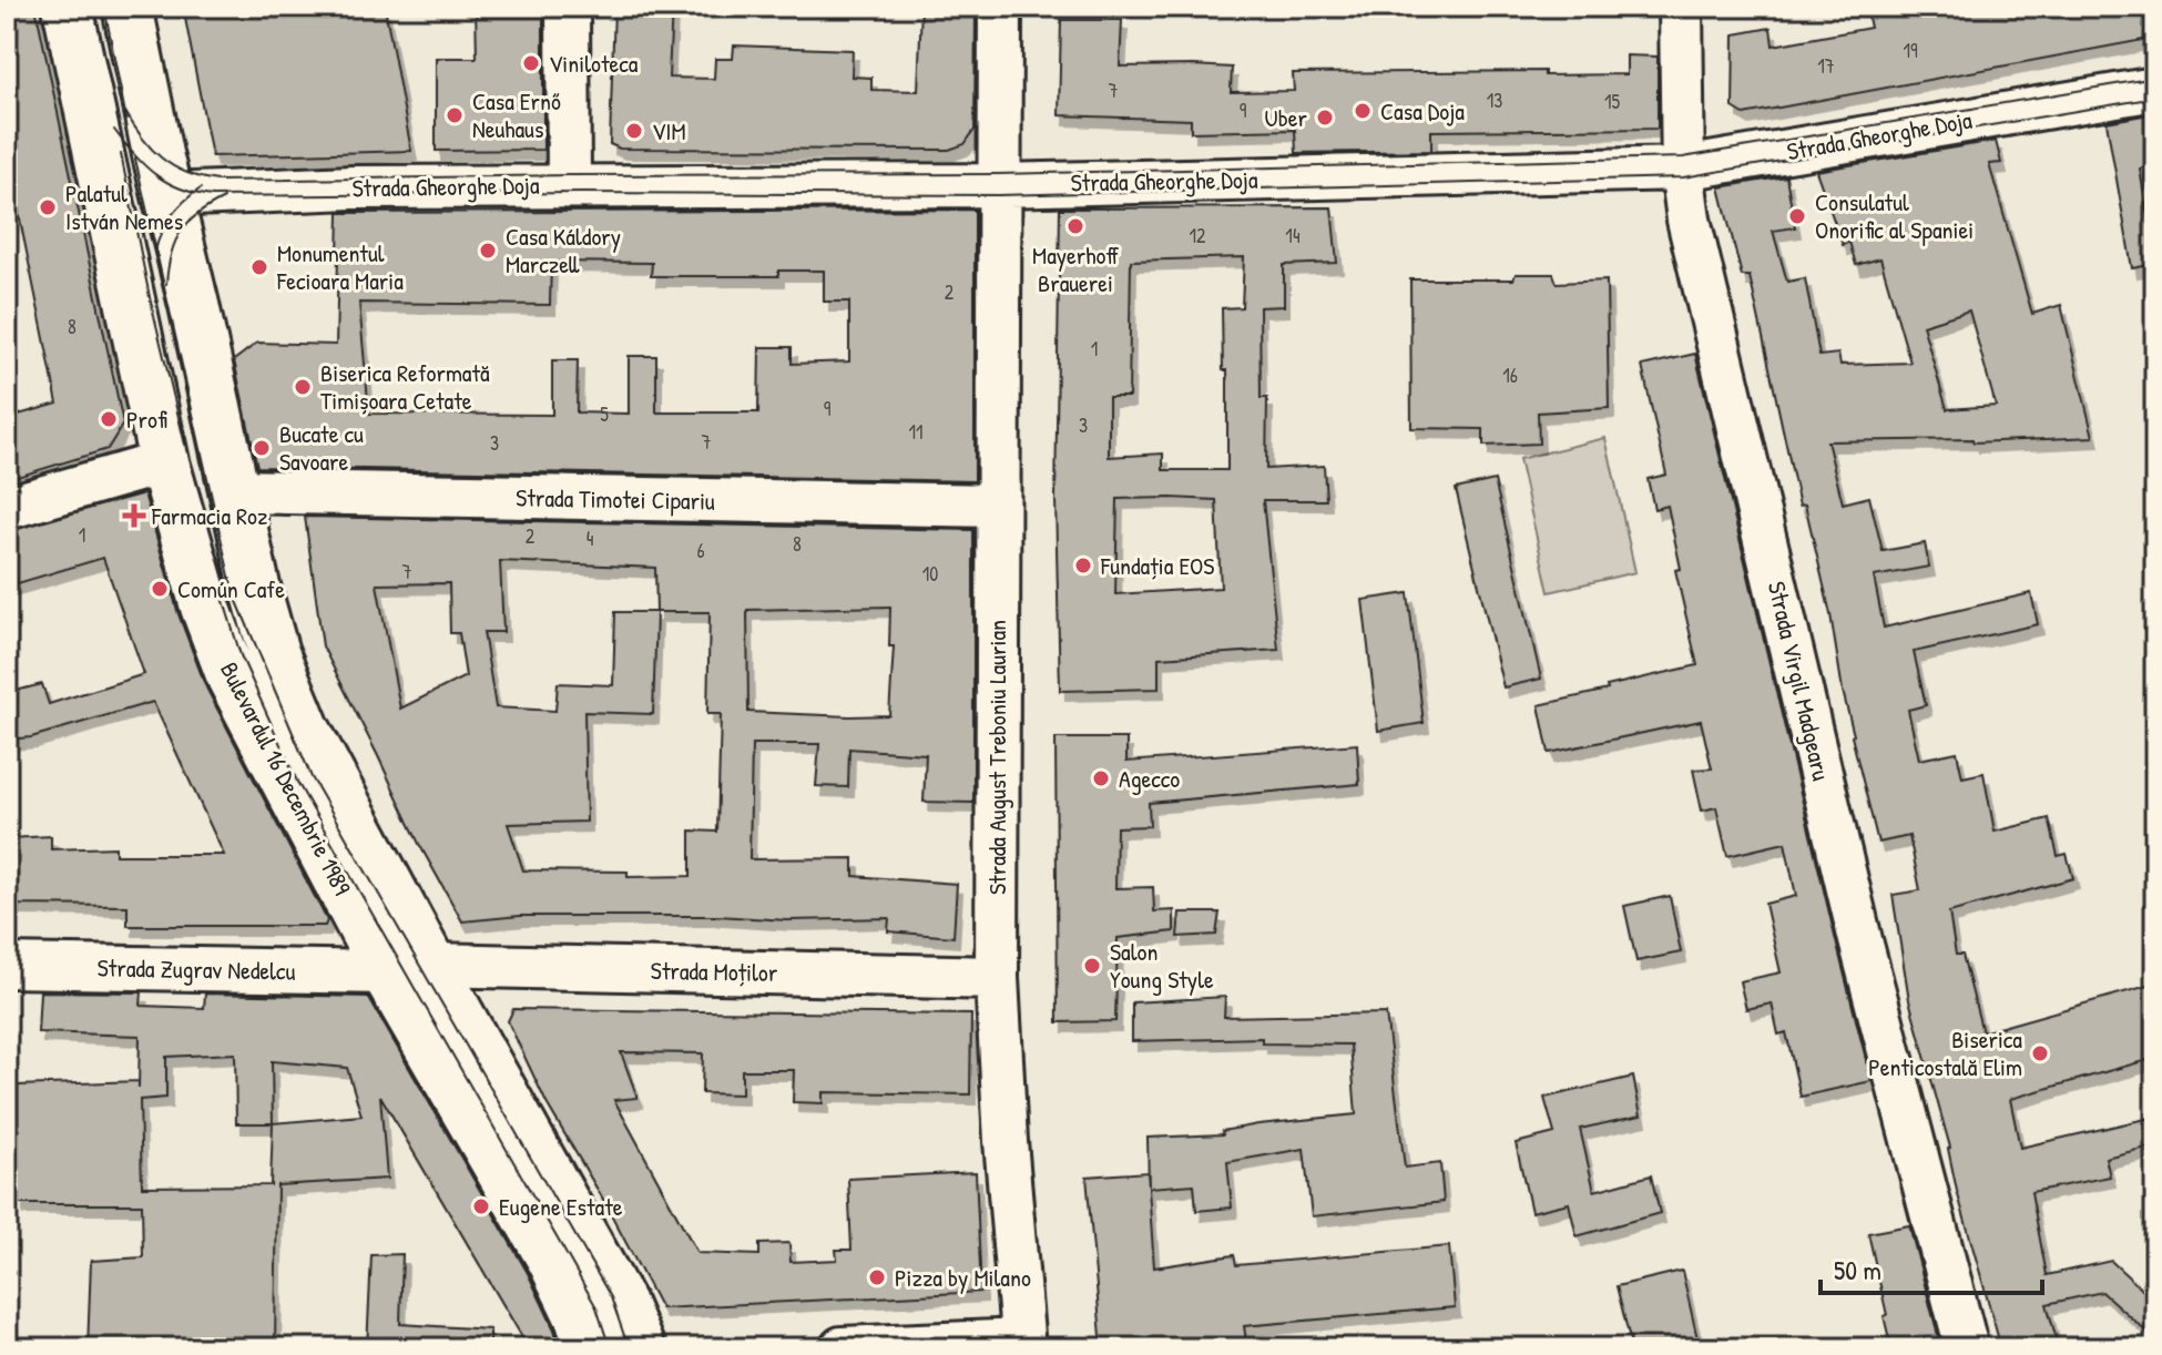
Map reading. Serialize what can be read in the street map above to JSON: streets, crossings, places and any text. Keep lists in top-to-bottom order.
{
  "streets": {
    "main road": ["Bulevardul 16 Decembrie 1989"],
    "street": [
      "Strada Gheorghe Doja",
      "Strada Timotei Cipariu",
      "Strada Virgil Madgearu",
      "Strada August Treboniu Laurian",
      "Strada Zugrav Nedelcu",
      "Strada Moților"
    ]
  },
  "crossings": [
    ["Strada Gheorghe Doja", "Strada Virgil Madgearu"],
    ["Strada Gheorghe Doja", "Strada August Treboniu Laurian"],
    ["Strada Gheorghe Doja", "Bulevardul 16 Decembrie 1989"],
    ["Strada Timotei Cipariu", "Strada August Treboniu Laurian"],
    ["Strada Timotei Cipariu", "Bulevardul 16 Decembrie 1989"],
    ["Strada August Treboniu Laurian", "Strada Moților"],
    ["Bulevardul 16 Decembrie 1989", "Strada Zugrav Nedelcu"],
    ["Bulevardul 16 Decembrie 1989", "Strada Moților"],
    ["Strada Zugrav Nedelcu", "Strada Moților"]
  ],
  "places": {
    "other": [
      "Viniloteca",
      "Casa Doja",
      "Casa Ernő Neuhaus",
      "Uber",
      "VIM",
      "Palatul István Nemes",
      "Consulatul Onorific al Spaniei",
      "Mayerhoff Brauerei",
      "Casa Káldory Marczell",
      "Monumentul Fecioara Maria",
      "Biserica Reformată Timișoara Cetate",
      "Profi",
      "Bucate cu Savoare",
      "Fundația EOS",
      "Común Cafe",
      "Agecco",
      "Salon Young Style",
      "Biserica Penticostală Elim",
      "Eugene Estate",
      "Pizza by Milano"
    ],
    "health": ["Farmacia Roz"]
  },
  "house_numbers": [
    "19",
    "17",
    "7",
    "13",
    "15",
    "9",
    "12",
    "14",
    "2",
    "8",
    "1",
    "16",
    "9",
    "5",
    "3",
    "11",
    "7",
    "3",
    "1",
    "2",
    "4",
    "8",
    "6",
    "7",
    "10"
  ],
  "scale_bar": "50 m"
}
